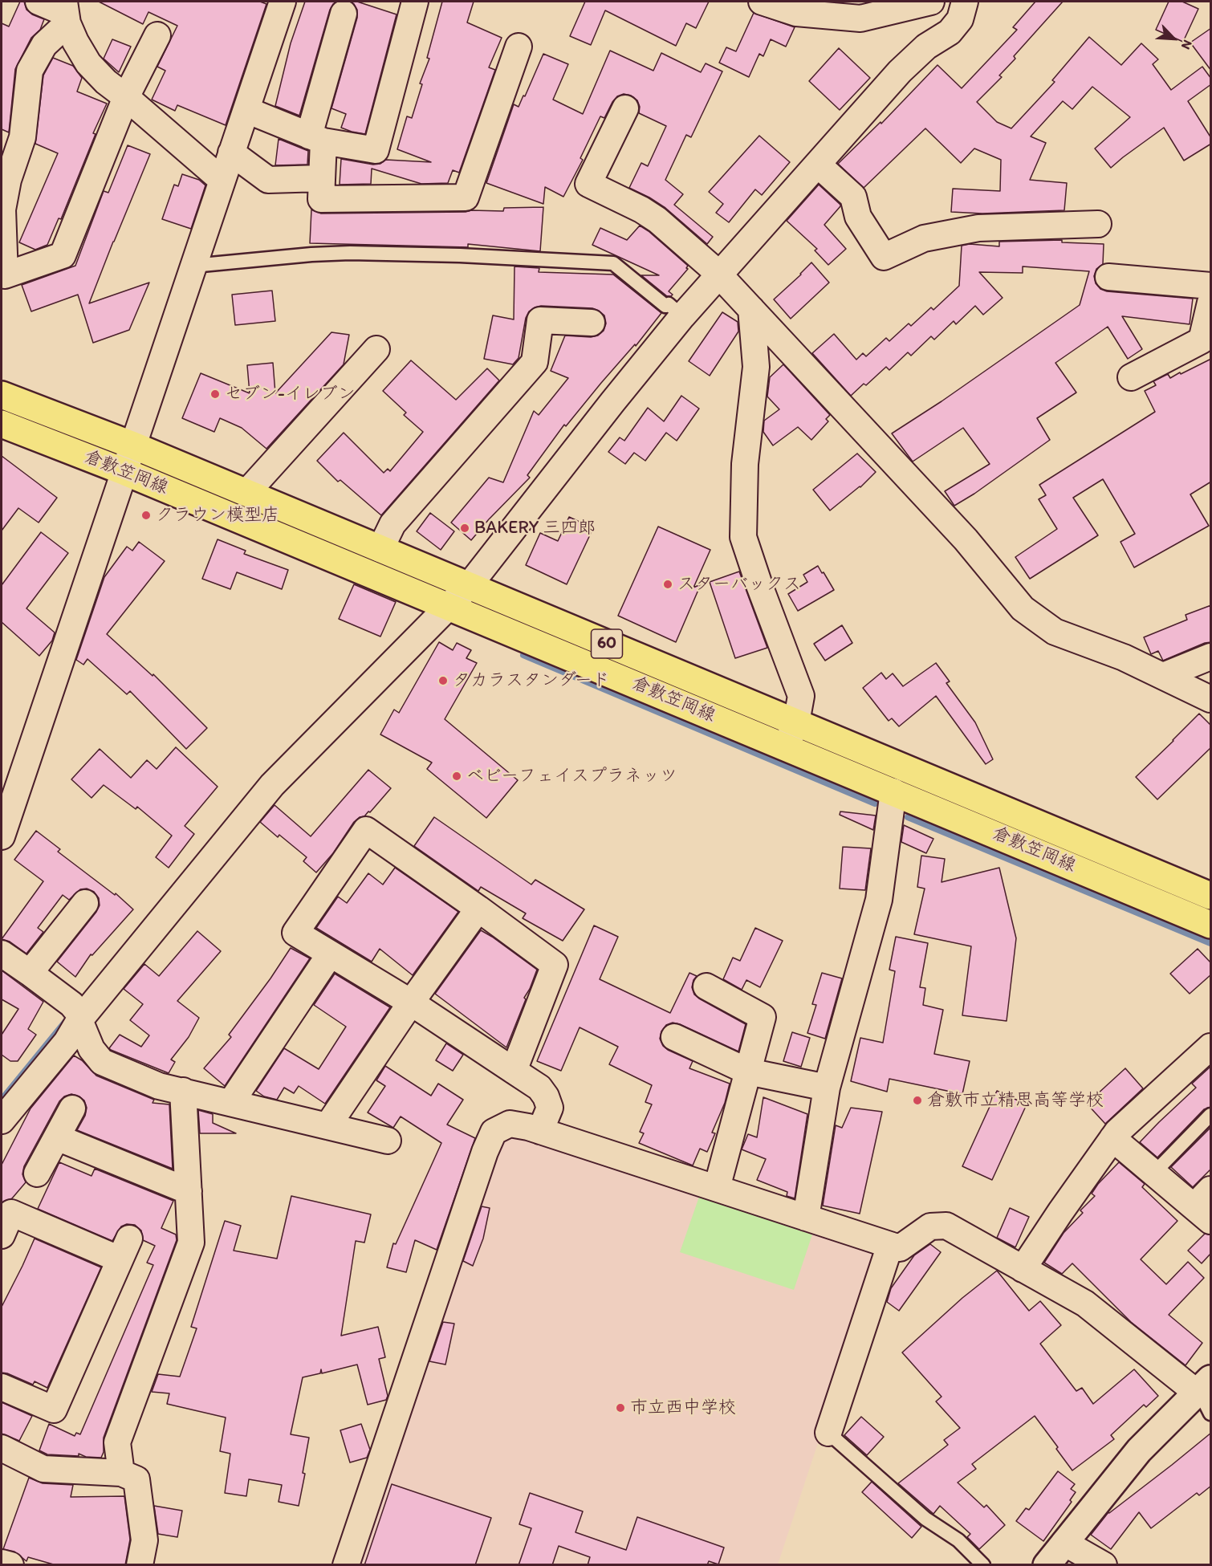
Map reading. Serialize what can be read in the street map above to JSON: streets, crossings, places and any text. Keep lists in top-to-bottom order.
{
  "streets": {
    "main road": ["倉敷笠岡線", "60"]
  },
  "places": [
    "セブン-イレブン",
    "クラウン模型店",
    "BAKERY 三四郎",
    "スターバックス",
    "タカラスタンダード",
    "ベビーフェイスプラネッツ",
    "倉敷市立精思高等学校",
    "市立西中学校"
  ],
  "north": "bottom right"
}
